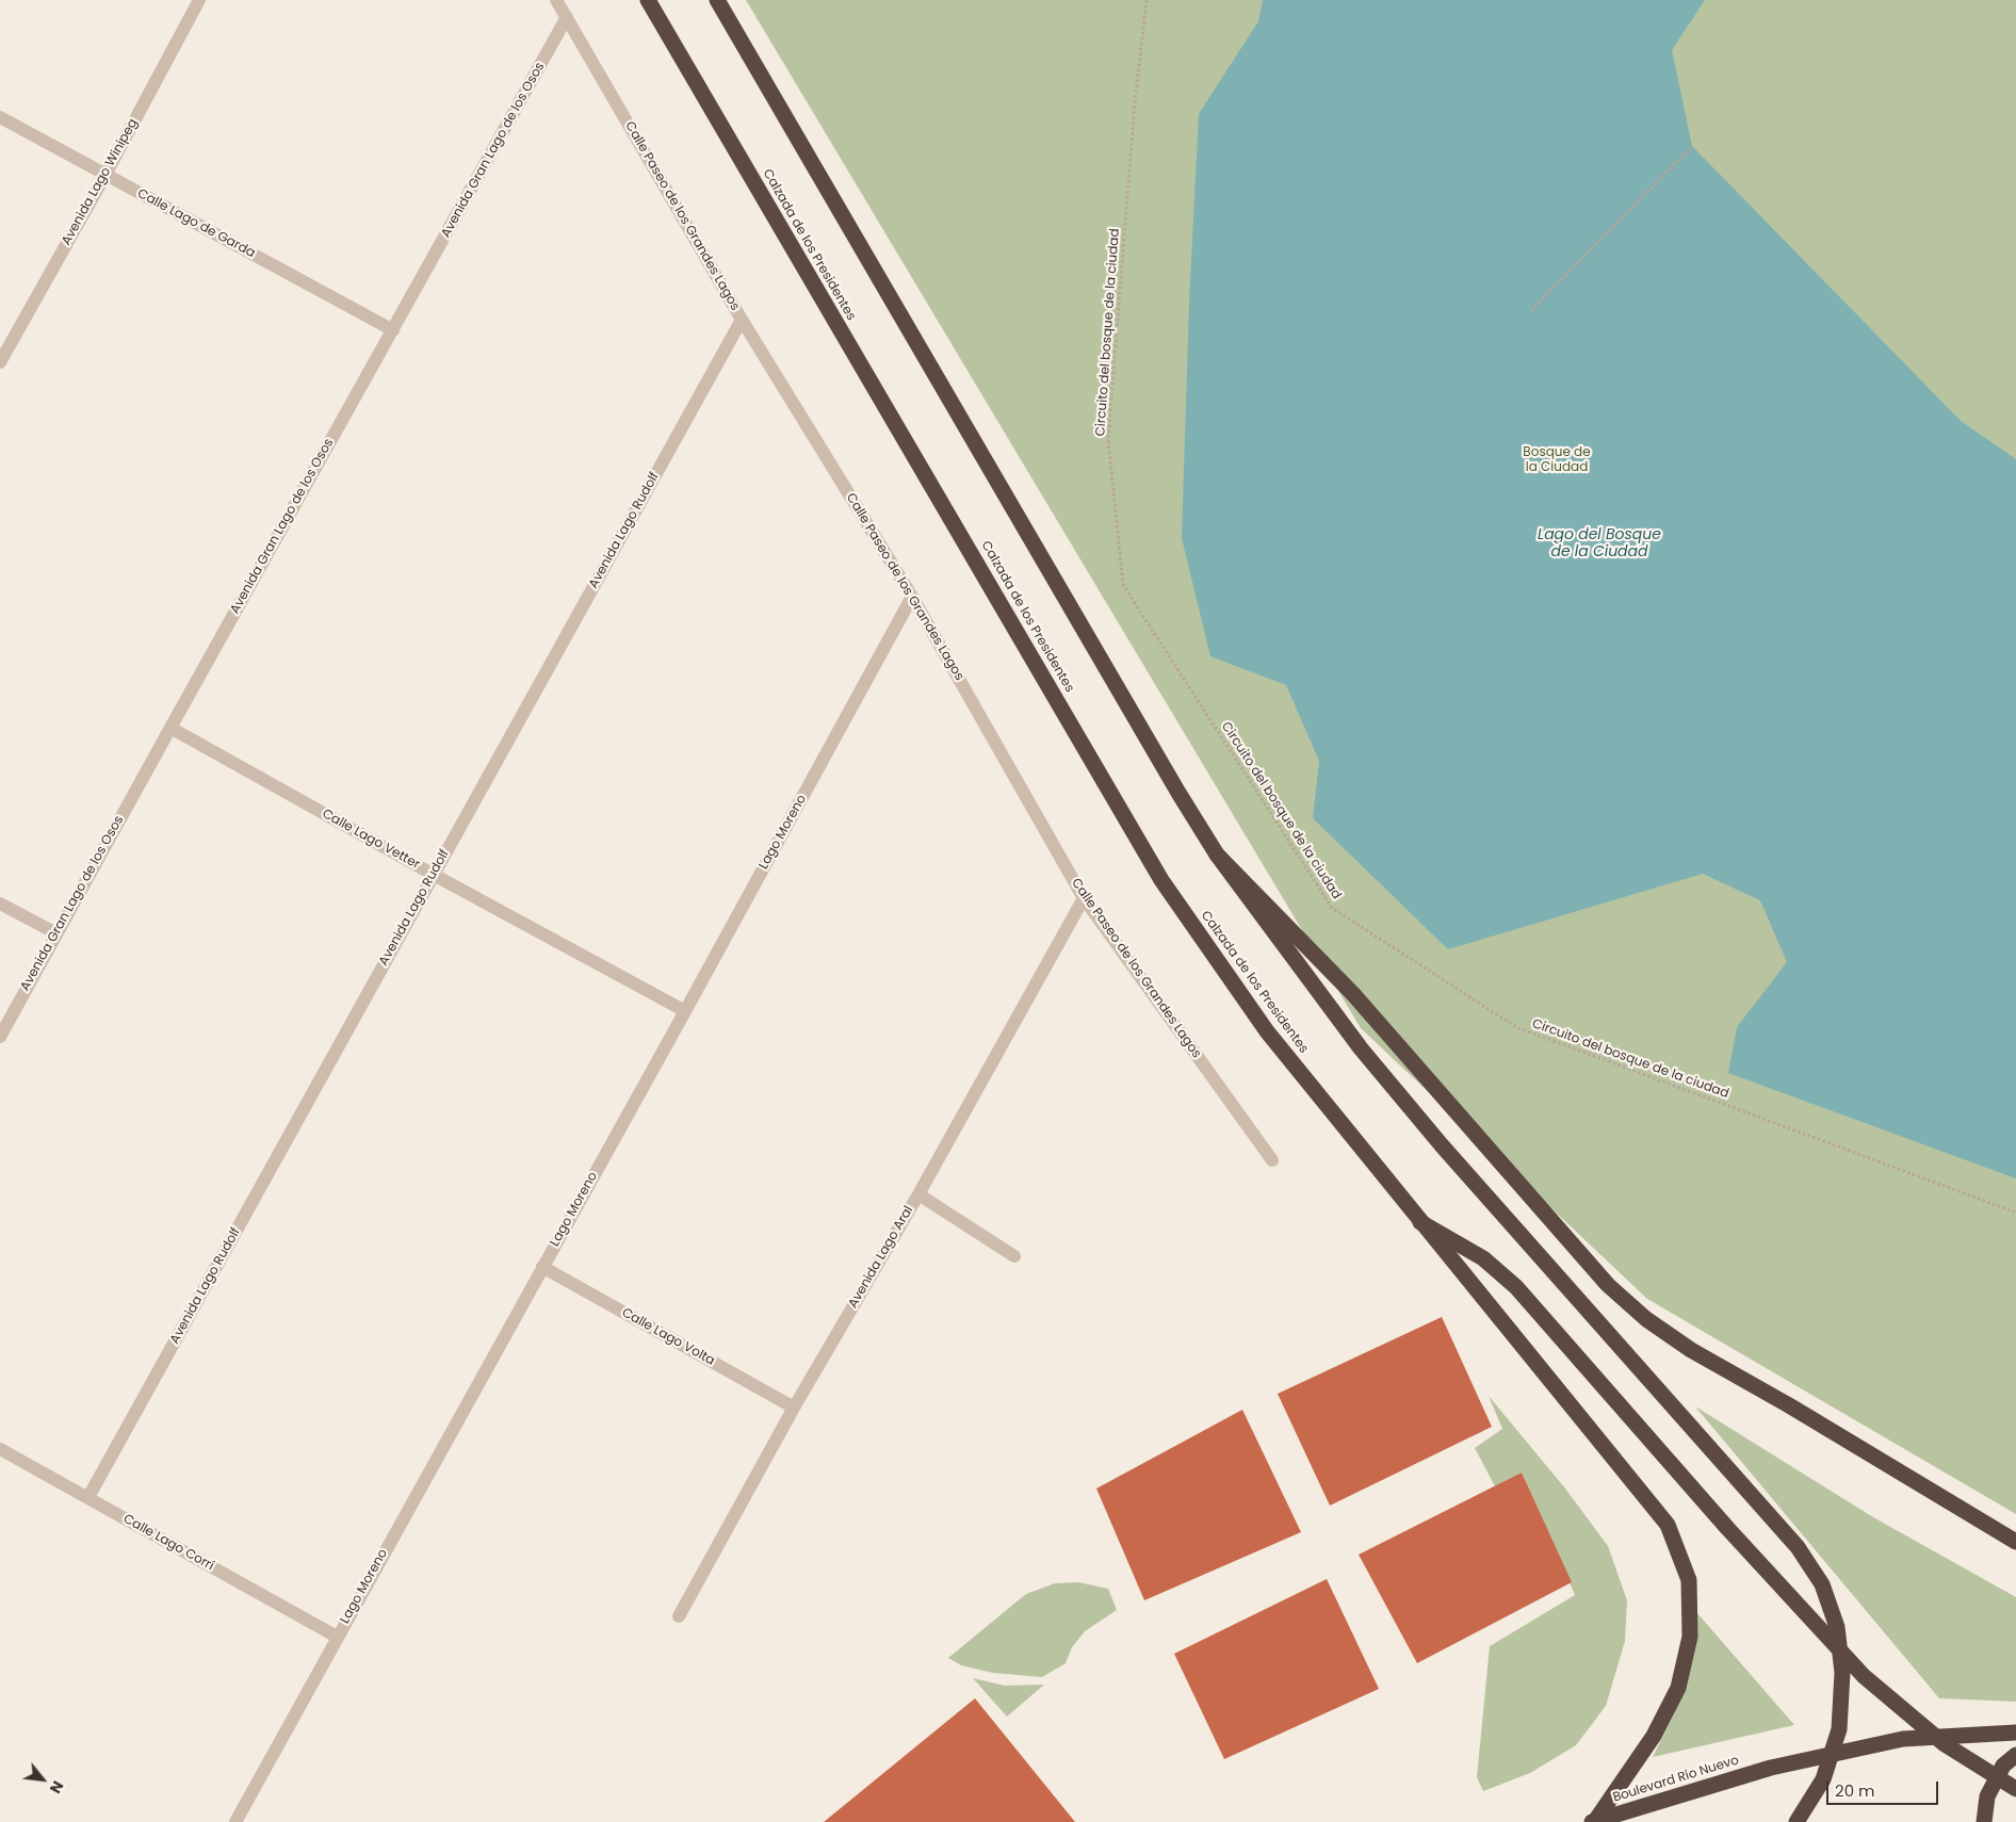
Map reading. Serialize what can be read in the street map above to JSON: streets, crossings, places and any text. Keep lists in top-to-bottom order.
{
  "streets": {
    "highway": ["Calzada de los Presidentes", "Boulevard Río Nuevo"],
    "street": [
      "Avenida Gran Lago de los Osos",
      "Avenida Lago Winipeg",
      "Calle Paseo de los Grandes Lagos",
      "Calle Lago de Garda",
      "Avenida Lago Rudolf",
      "Lago Moreno",
      "Calle Lago Vetter",
      "Avenida Lago Aral",
      "Calle Lago Volta",
      "Calle Lago Corrí"
    ],
    "path": ["Circuito del bosque de la ciudad"]
  },
  "crossings": [
    ["Avenida Gran Lago de los Osos", "Calle Paseo de los Grandes Lagos"],
    ["Avenida Gran Lago de los Osos", "Calle Lago de Garda"],
    ["Avenida Gran Lago de los Osos", "Calle Lago Vetter"],
    ["Avenida Lago Winipeg", "Calle Lago de Garda"],
    ["Calle Paseo de los Grandes Lagos", "Avenida Lago Rudolf"],
    ["Calle Paseo de los Grandes Lagos", "Lago Moreno"],
    ["Calle Paseo de los Grandes Lagos", "Avenida Lago Aral"],
    ["Calzada de los Presidentes", "Boulevard Río Nuevo"],
    ["Avenida Lago Rudolf", "Calle Lago Vetter"],
    ["Avenida Lago Rudolf", "Calle Lago Corrí"],
    ["Lago Moreno", "Calle Lago Vetter"],
    ["Lago Moreno", "Calle Lago Volta"],
    ["Lago Moreno", "Calle Lago Corrí"],
    ["Avenida Lago Aral", "Calle Lago Volta"]
  ],
  "water": ["Lago del Bosque de la Ciudad"],
  "parks": ["Bosque de la Ciudad"],
  "scale_bar": "20 m",
  "north": "bottom right"
}
